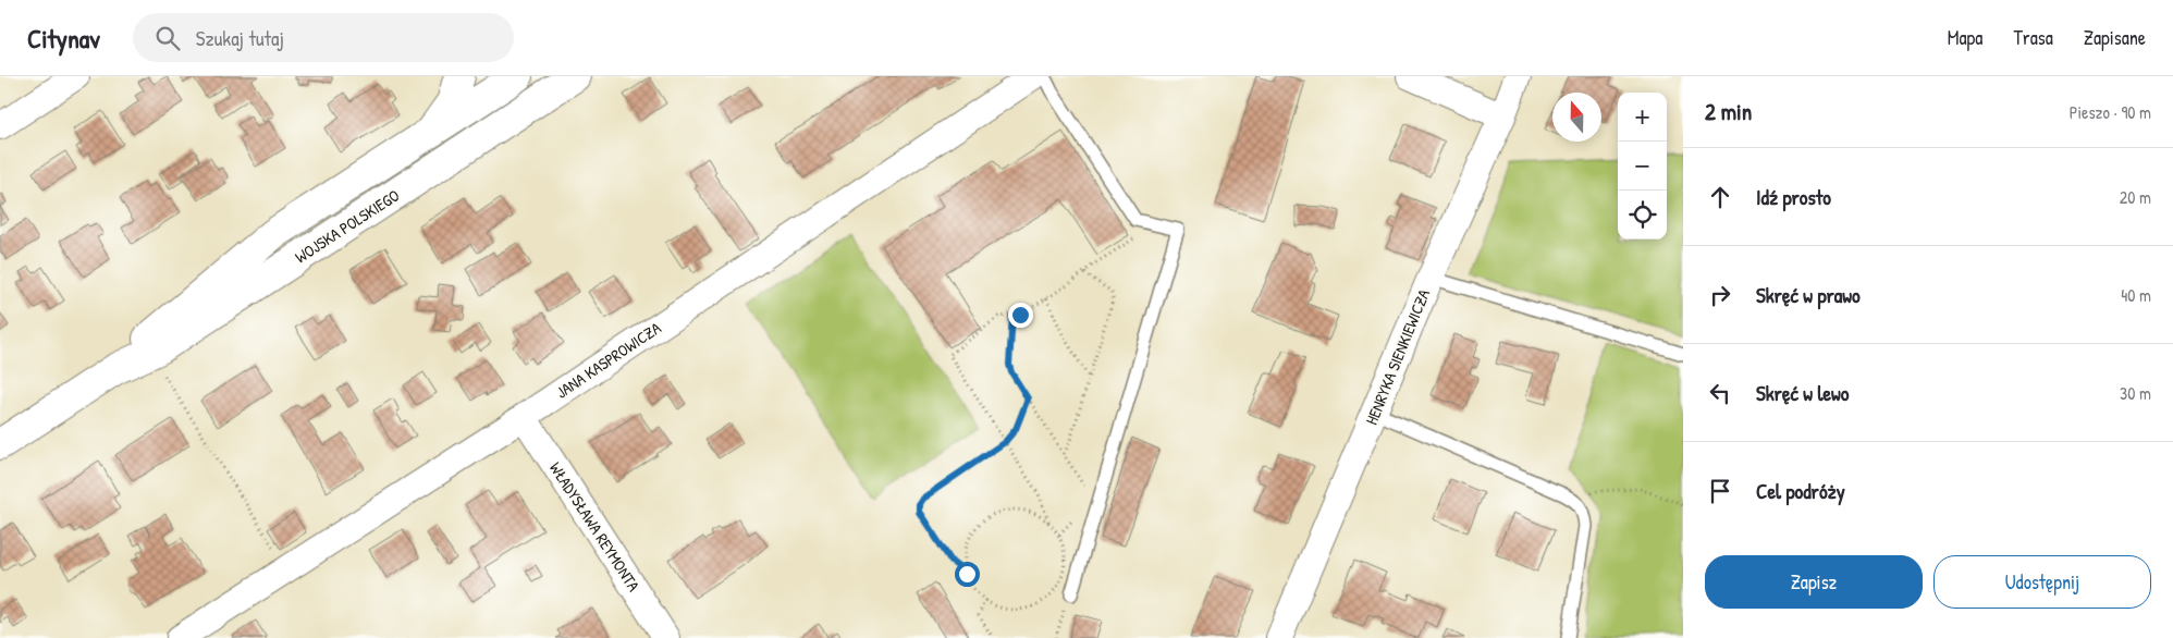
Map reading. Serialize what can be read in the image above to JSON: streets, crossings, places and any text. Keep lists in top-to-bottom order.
{
  "streets": {
    "street": [
      "WOJSKA POLSKIEGO",
      "HENRYKA SIENKIEWICZA",
      "JANA KASPROWICZA",
      "WŁADYSŁAWA REYMONTA"
    ]
  },
  "crossings": [
    ["JANA KASPROWICZA", "WŁADYSŁAWA REYMONTA"]
  ],
  "north": "top",
  "page": {
    "header": "Citynav",
    "search": "Szukaj tutaj",
    "nav": ["Mapa", "Trasa", "Zapisane"],
    "heading": ["2 min", "Pieszo · 90 m"],
    "map_buttons": ["+", "−"],
    "list": [
      ["Idź prosto", "20 m"],
      ["Skręć w prawo", "40 m"],
      ["Skręć w lewo", "30 m"],
      "Cel podróży"
    ],
    "buttons": ["Zapisz", "Udostępnij"]
  }
}
